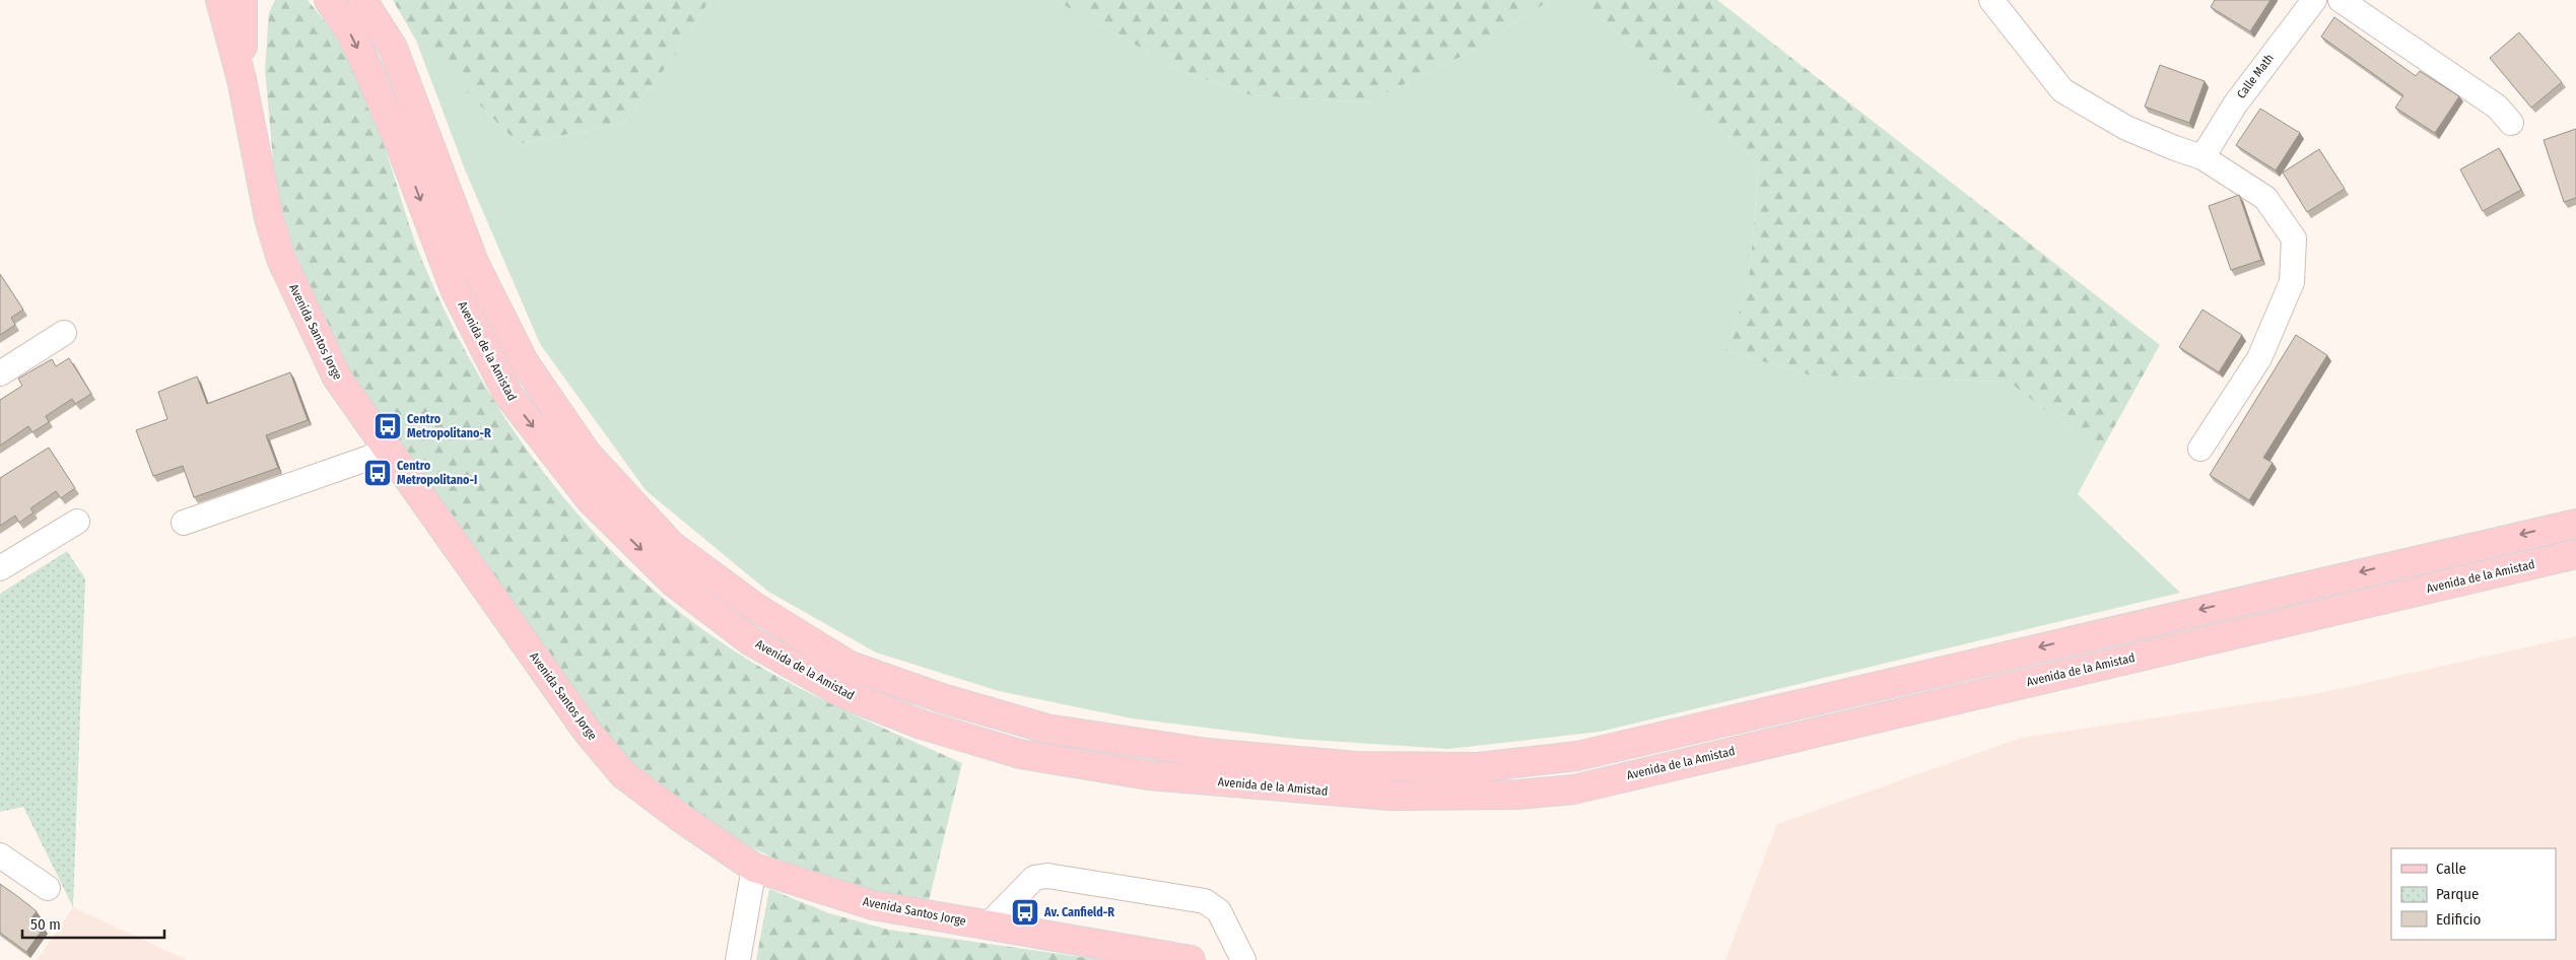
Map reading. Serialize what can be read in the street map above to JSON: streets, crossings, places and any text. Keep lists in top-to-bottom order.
{
  "streets": {
    "main road": ["Avenida Santos Jorge", "Avenida de la Amistad"],
    "street": ["Calle Math"]
  },
  "places": {
    "bus stop": ["Centro Metropolitano-R", "Centro Metropolitano-I", "Av. Canfield-R"]
  },
  "legend": ["Calle", "Parque", "Edificio"],
  "scale_bar": "50 m"
}
